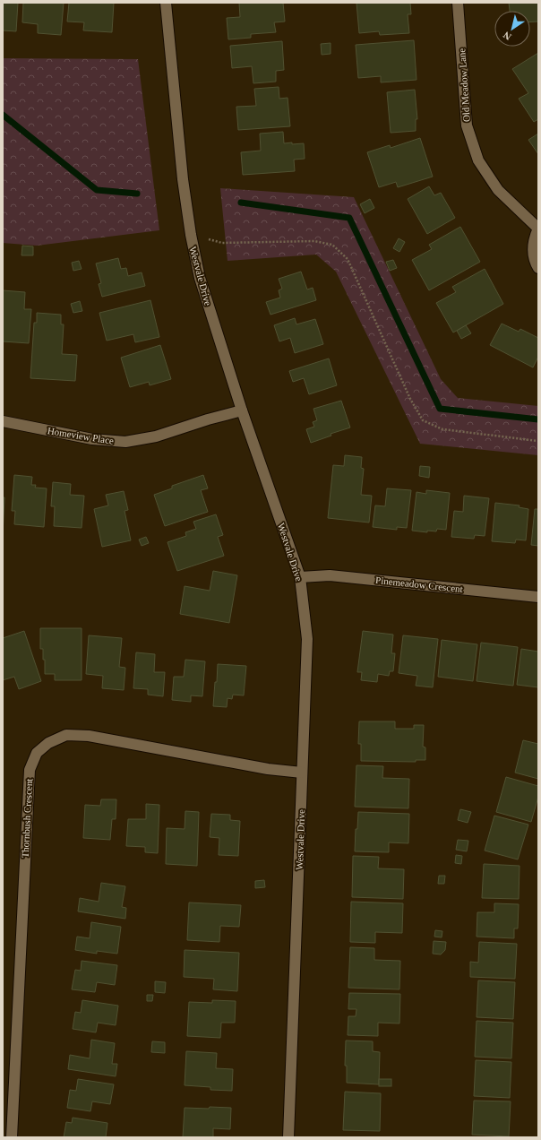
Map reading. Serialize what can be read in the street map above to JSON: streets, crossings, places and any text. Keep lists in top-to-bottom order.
{
  "streets": {
    "street": [
      "Old Meadow Lane",
      "Westvale Drive",
      "Homeview Place",
      "Pinemeadow Crescent",
      "Thornbush Crescent"
    ]
  },
  "crossings": [
    ["Westvale Drive", "Homeview Place"],
    ["Westvale Drive", "Pinemeadow Crescent"],
    ["Westvale Drive", "Thornbush Crescent"]
  ],
  "north": "bottom left"
}
